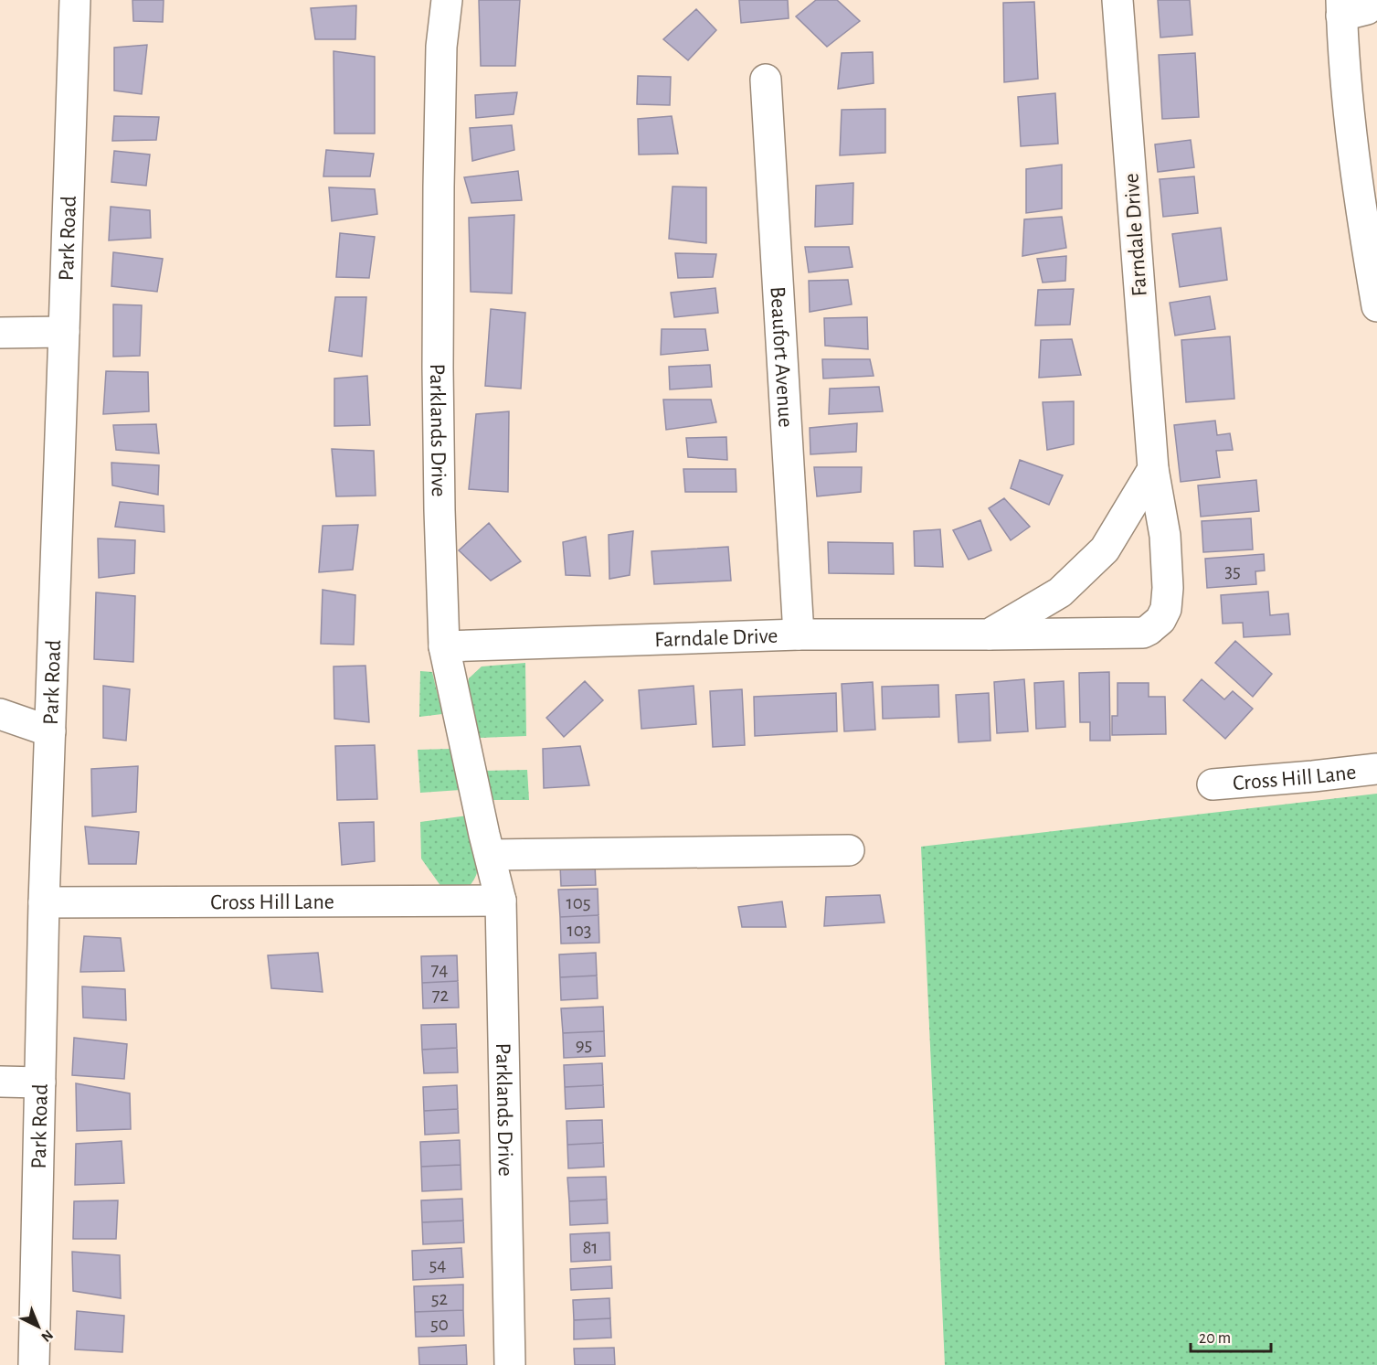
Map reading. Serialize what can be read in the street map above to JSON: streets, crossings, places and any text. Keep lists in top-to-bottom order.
{
  "streets": {
    "street": [
      "Farndale Drive",
      "Park Road",
      "Beaufort Avenue",
      "Parklands Drive",
      "Cross Hill Lane"
    ]
  },
  "crossings": [
    ["Farndale Drive", "Beaufort Avenue"],
    ["Farndale Drive", "Parklands Drive"],
    ["Park Road", "Cross Hill Lane"],
    ["Parklands Drive", "Cross Hill Lane"]
  ],
  "house_numbers": [
    "35",
    "105",
    "103",
    "74",
    "72",
    "95",
    "81",
    "54",
    "52",
    "50"
  ],
  "scale_bar": "20 m",
  "north": "bottom right"
}
